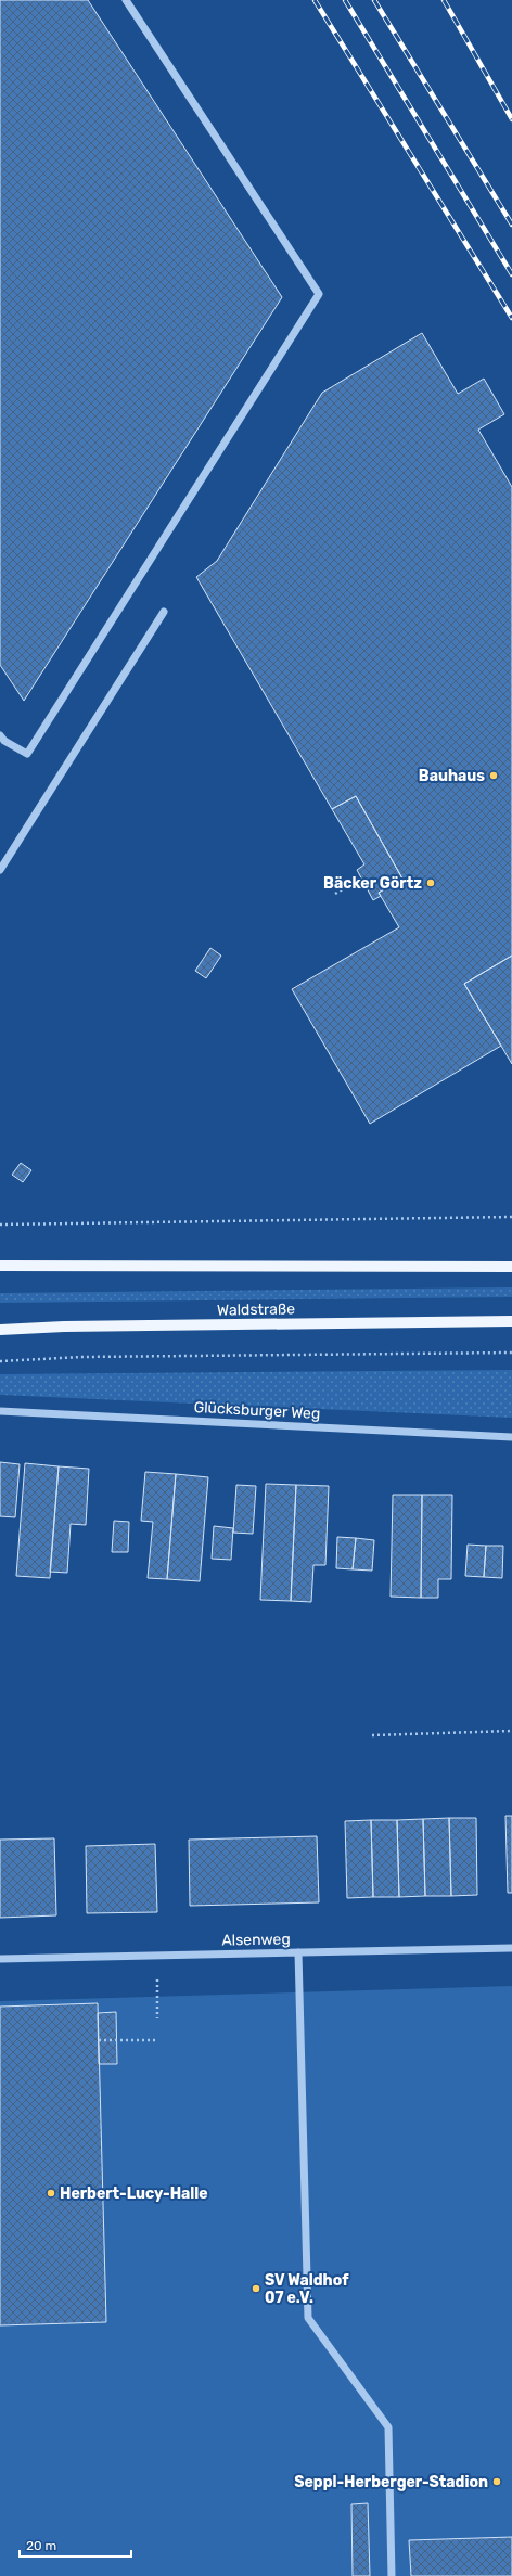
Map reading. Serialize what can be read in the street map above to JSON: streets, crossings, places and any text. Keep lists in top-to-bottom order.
{
  "streets": {
    "main road": ["Waldstraße"],
    "street": ["Glücksburger Weg", "Alsenweg"]
  },
  "places": [
    "Bauhaus",
    "Bäcker Görtz",
    "Herbert-Lucy-Halle",
    "SV Waldhof 07 e.V.",
    "Seppl-Herberger-Stadion"
  ],
  "scale_bar": "20 m"
}
